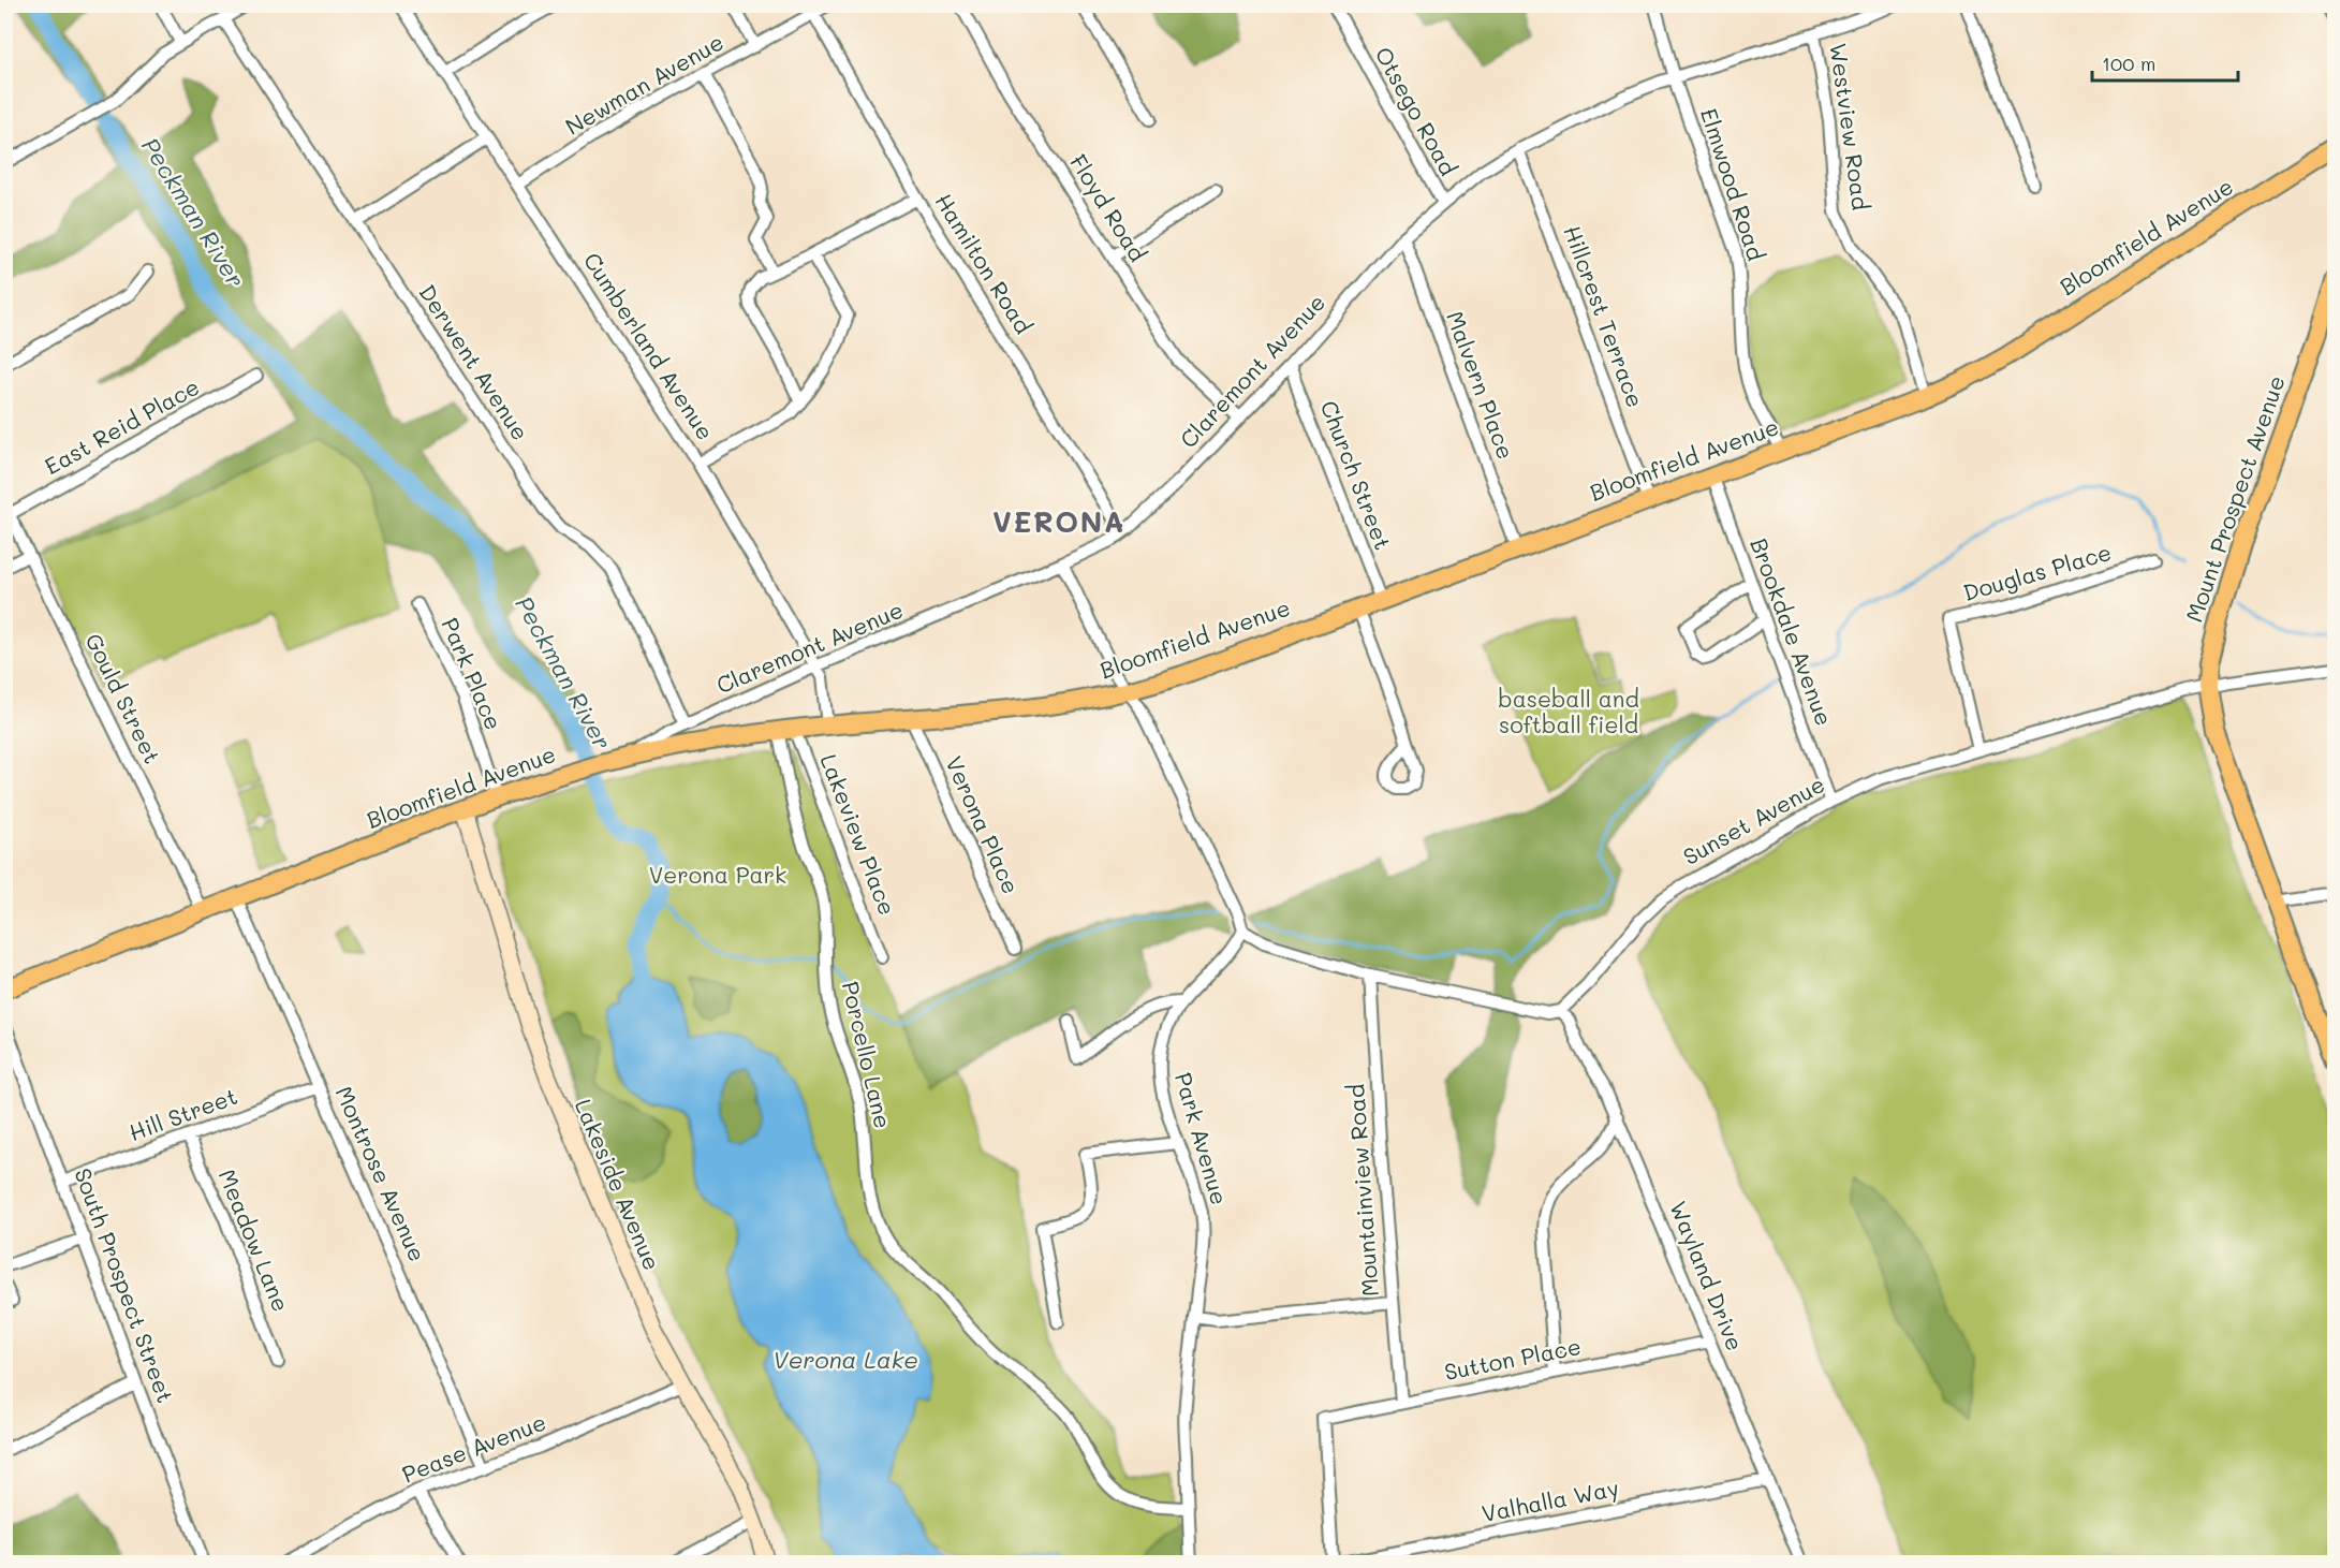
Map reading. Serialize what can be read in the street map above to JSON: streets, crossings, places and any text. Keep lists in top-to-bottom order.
{
  "streets": {
    "main road": ["Bloomfield Avenue", "Mount Prospect Avenue", "Lakeside Avenue"],
    "street": [
      "Newman Avenue",
      "Otsego Road",
      "Westview Road",
      "Elmwood Road",
      "Floyd Road",
      "Hamilton Road",
      "Hillcrest Terrace",
      "Cumberland Avenue",
      "Derwent Avenue",
      "Claremont Avenue",
      "Malvern Place",
      "East Reid Place",
      "Church Street",
      "Douglas Place",
      "Brookdale Avenue",
      "Park Place",
      "Gould Street",
      "Sunset Avenue",
      "Verona Place",
      "Lakeview Place",
      "Porcello Lane",
      "Hill Street",
      "Park Avenue",
      "Montrose Avenue",
      "Mountainview Road",
      "Meadow Lane",
      "Wayland Drive",
      "South Prospect Street",
      "Sutton Place",
      "Pease Avenue",
      "Valhalla Way"
    ]
  },
  "crossings": [
    ["Newman Avenue", "Hamilton Road"],
    ["Newman Avenue", "Cumberland Avenue"],
    ["Otsego Road", "Claremont Avenue"],
    ["Westview Road", "Bloomfield Avenue"],
    ["Westview Road", "Claremont Avenue"],
    ["Elmwood Road", "Bloomfield Avenue"],
    ["Elmwood Road", "Claremont Avenue"],
    ["Floyd Road", "Claremont Avenue"],
    ["Bloomfield Avenue", "Hillcrest Terrace"],
    ["Bloomfield Avenue", "Cumberland Avenue"],
    ["Bloomfield Avenue", "Claremont Avenue"],
    ["Bloomfield Avenue", "Malvern Place"],
    ["Bloomfield Avenue", "Church Street"],
    ["Bloomfield Avenue", "Brookdale Avenue"],
    ["Bloomfield Avenue", "Park Place"],
    ["Bloomfield Avenue", "Gould Street"],
    ["Bloomfield Avenue", "Verona Place"],
    ["Bloomfield Avenue", "Lakeview Place"],
    ["Bloomfield Avenue", "Porcello Lane"],
    ["Bloomfield Avenue", "Montrose Avenue"],
    ["Bloomfield Avenue", "Lakeside Avenue"],
    ["Hamilton Road", "Claremont Avenue"],
    ["Hillcrest Terrace", "Claremont Avenue"],
    ["Cumberland Avenue", "Claremont Avenue"],
    ["Derwent Avenue", "Claremont Avenue"],
    ["Claremont Avenue", "Malvern Place"],
    ["Claremont Avenue", "Church Street"],
    ["East Reid Place", "Gould Street"],
    ["Mount Prospect Avenue", "Sunset Avenue"],
    ["Douglas Place", "Sunset Avenue"],
    ["Brookdale Avenue", "Sunset Avenue"],
    ["Sunset Avenue", "Wayland Drive"],
    ["Lakeview Place", "Porcello Lane"],
    ["Porcello Lane", "Park Avenue"],
    ["Hill Street", "Montrose Avenue"],
    ["Hill Street", "Meadow Lane"],
    ["Hill Street", "South Prospect Street"],
    ["Montrose Avenue", "Pease Avenue"],
    ["Lakeside Avenue", "Pease Avenue"],
    ["Mountainview Road", "Sutton Place"],
    ["Wayland Drive", "Sutton Place"],
    ["Wayland Drive", "Valhalla Way"]
  ],
  "districts": ["VERONA"],
  "water": ["Peckman River", "Verona Lake"],
  "parks": ["baseball and softball field", "Verona Park"],
  "scale_bar": "100 m"
}
